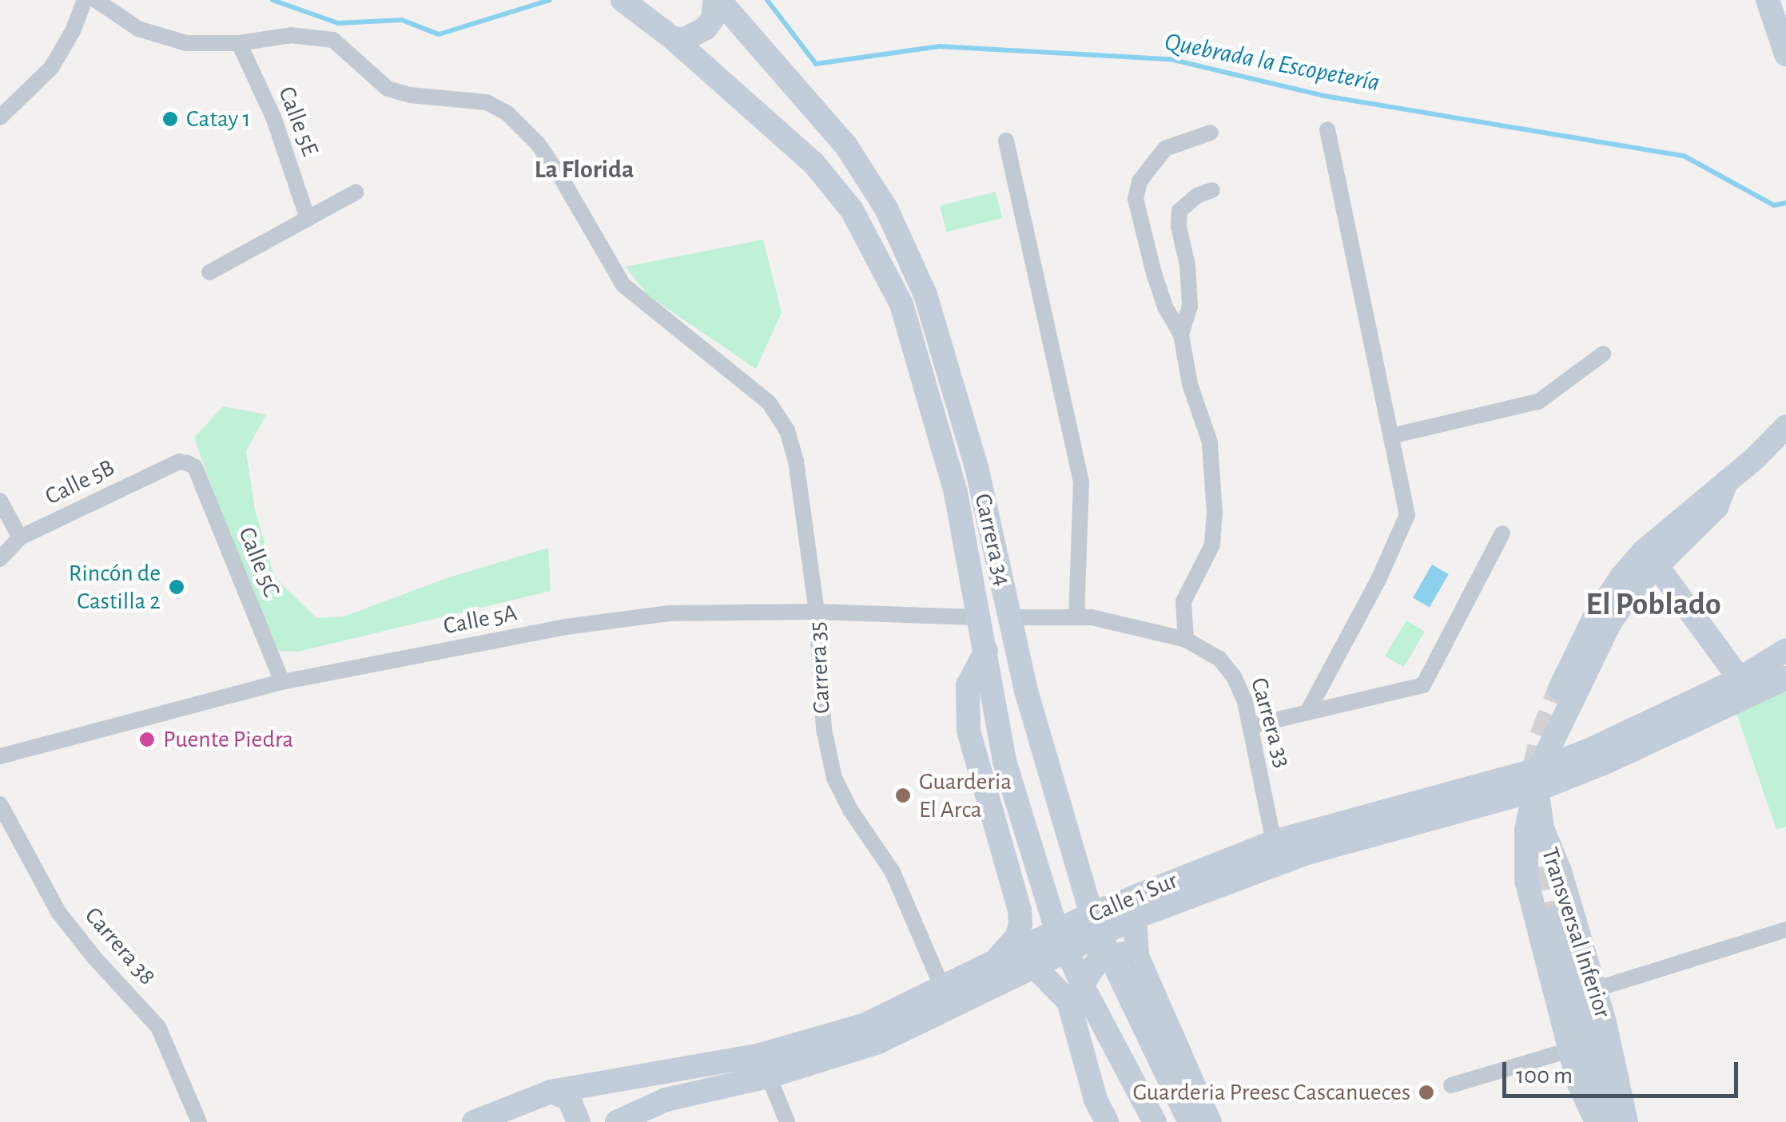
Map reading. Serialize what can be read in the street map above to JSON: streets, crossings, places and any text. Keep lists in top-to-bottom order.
{
  "streets": {
    "street": [
      "Calle 5E",
      "Calle 5B",
      "Carrera 34",
      "Calle 5C",
      "Calle 5A",
      "Carrera 35",
      "Carrera 33",
      "Calle 1 Sur",
      "Transversal Inferior",
      "Carrera 38"
    ]
  },
  "crossings": [
    ["Calle 5E", "Carrera 35"],
    ["Calle 5B", "Calle 5C"],
    ["Carrera 34", "Calle 5A"],
    ["Calle 5C", "Calle 5A"],
    ["Calle 5A", "Carrera 35"],
    ["Carrera 35", "Calle 1 Sur"],
    ["Carrera 33", "Calle 1 Sur"],
    ["Calle 1 Sur", "Transversal Inferior"]
  ],
  "districts": ["La Florida", "El Poblado"],
  "water": ["Quebrada la Escopetería"],
  "places": [
    "Catay 1",
    "Rincón de Castilla 2",
    "Puente Piedra",
    "Guarderia El Arca",
    "Guarderia Preesc Cascanueces"
  ],
  "scale_bar": "100 m"
}
